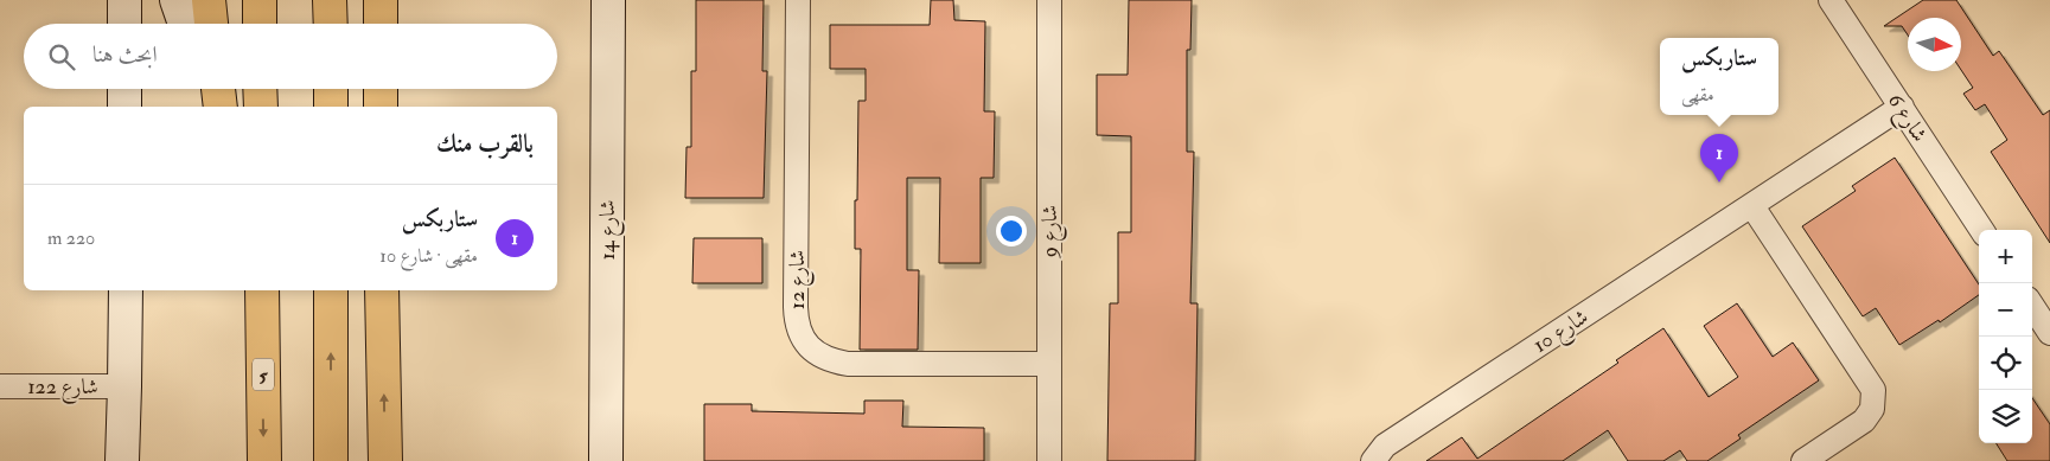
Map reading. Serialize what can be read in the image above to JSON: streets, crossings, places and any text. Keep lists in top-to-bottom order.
{
  "streets": {
    "main road": ["5"],
    "street": [
      "شارع 6",
      "شارع 14",
      "شارع 9",
      "شارع 12",
      "شارع 10",
      "شارع 122"
    ]
  },
  "crossings": [
    ["شارع 6", "شارع 10"],
    ["شارع 9", "شارع 12"]
  ],
  "north": "right",
  "page": {
    "search": "ابحث هنا",
    "popup": ["ستاربكس", "مقهى"],
    "heading": "بالقرب منك",
    "pins": "1",
    "list": [
      {
        "mark": "1",
        "name": "ستاربكس",
        "note": "مقهى · شارع 10",
        "value": "220 m"
      }
    ],
    "map_buttons": ["+", "−"]
  }
}
